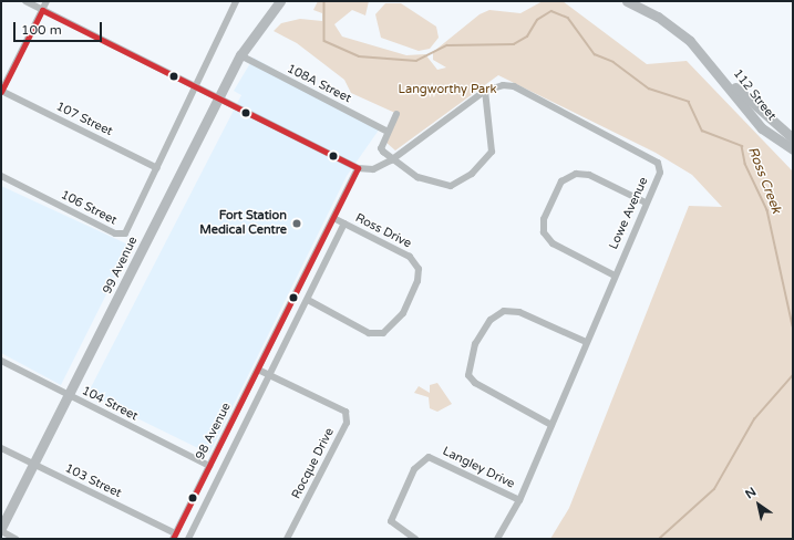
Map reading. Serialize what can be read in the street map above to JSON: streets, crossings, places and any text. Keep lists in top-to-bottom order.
{
  "streets": {
    "main road": ["112 Street", "99 Avenue"],
    "street": [
      "108A Street",
      "107 Street",
      "106 Street",
      "Lowe Avenue",
      "Ross Drive",
      "104 Street",
      "98 Avenue",
      "Rocque Drive",
      "Langley Drive",
      "103 Street"
    ]
  },
  "crossings": [
    ["108A Street", "99 Avenue"],
    ["107 Street", "106 Street"],
    ["Lowe Avenue", "98 Avenue"],
    ["Lowe Avenue", "Langley Drive"],
    ["Ross Drive", "98 Avenue"],
    ["99 Avenue", "104 Street"],
    ["99 Avenue", "103 Street"],
    ["104 Street", "98 Avenue"],
    ["98 Avenue", "Rocque Drive"],
    ["98 Avenue", "103 Street"]
  ],
  "water": ["Ross Creek"],
  "parks": ["Langworthy Park"],
  "places": ["Fort Station Medical Centre"],
  "scale_bar": "100 m",
  "north": "top left"
}
